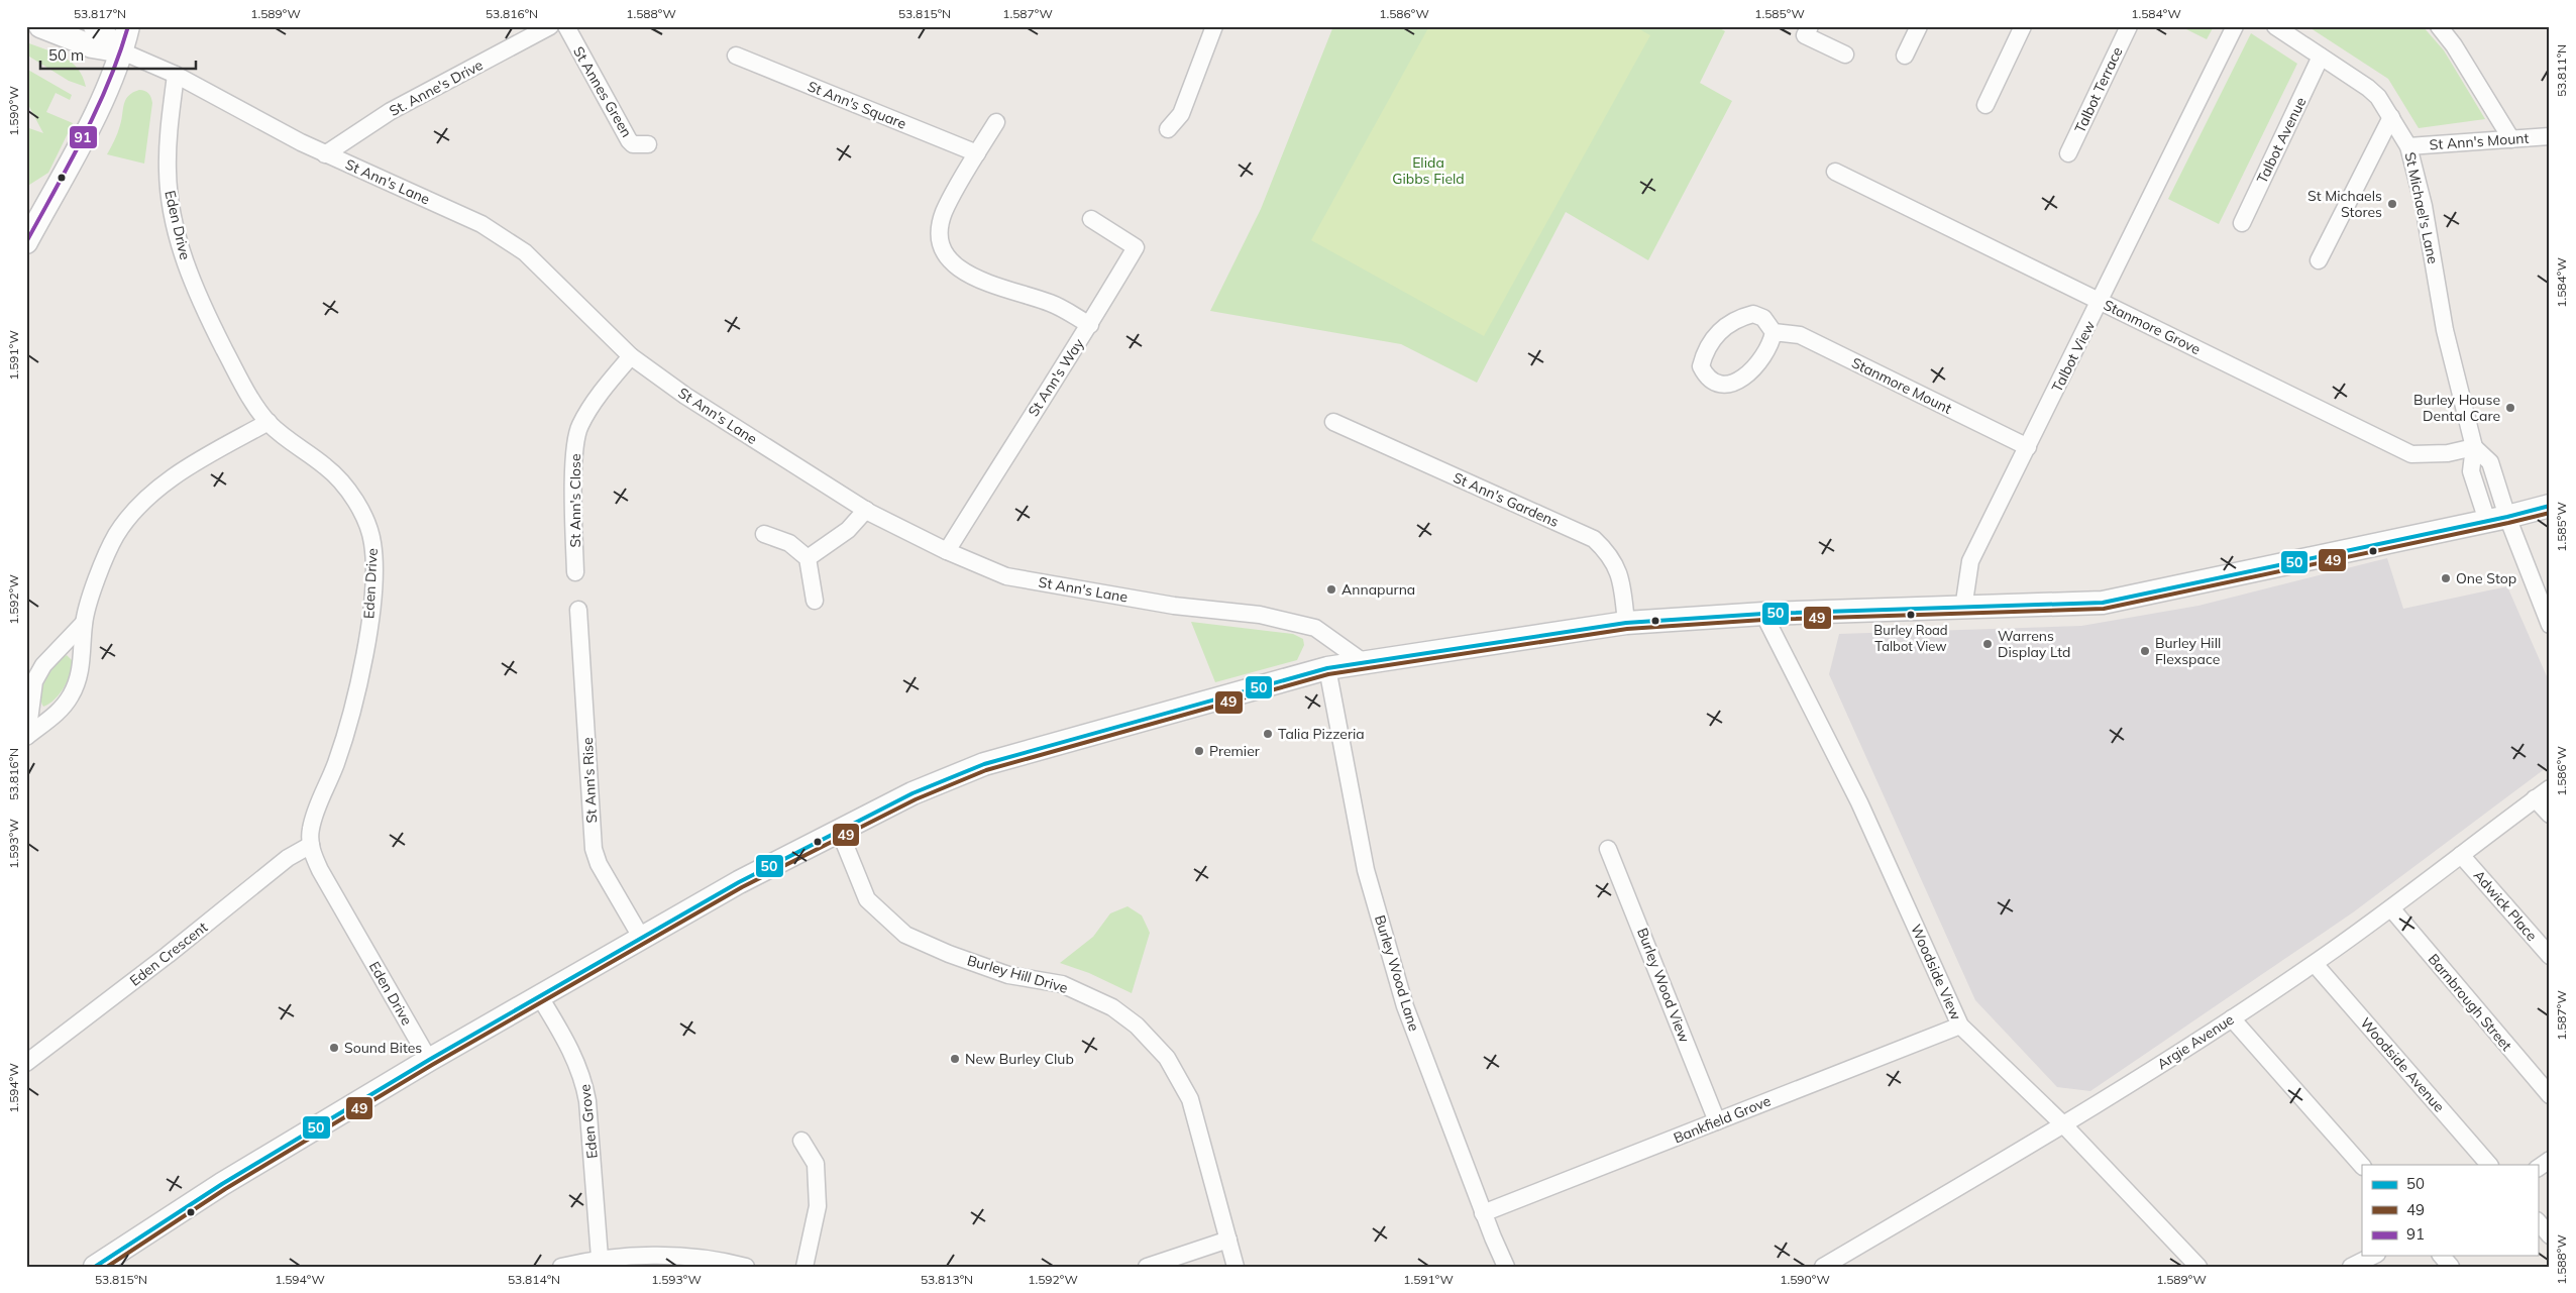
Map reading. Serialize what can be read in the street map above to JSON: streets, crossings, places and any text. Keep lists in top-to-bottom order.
{
  "streets": {
    "street": [
      "St. Anne's Drive",
      "Talbot Terrace",
      "St Annes Green",
      "St Ann's Square",
      "Talbot Avenue",
      "St Ann's Mount",
      "St Ann's Lane",
      "St Michael's Lane",
      "Eden Drive",
      "Stanmore Grove",
      "Talbot View",
      "St Ann's Way",
      "Stanmore Mount",
      "St Ann's Gardens",
      "St Ann's Close",
      "St Ann's Rise",
      "Adwick Place",
      "Eden Crescent",
      "Woodside View",
      "Burley Wood Lane",
      "Burley Hill Drive",
      "Burley Wood View",
      "Barnbrough Street",
      "Argie Avenue",
      "Woodside Avenue",
      "Bankfield Grove",
      "Eden Grove"
    ]
  },
  "crossings": [
    ["St. Anne's Drive", "St Ann's Lane"],
    ["Talbot Avenue", "St Michael's Lane"],
    ["St Ann's Mount", "St Michael's Lane"],
    ["St Ann's Lane", "Eden Drive"],
    ["St Ann's Lane", "St Ann's Way"],
    ["St Ann's Lane", "St Ann's Close"],
    ["St Michael's Lane", "Stanmore Grove"],
    ["Eden Drive", "Eden Crescent"],
    ["Stanmore Grove", "Talbot View"],
    ["Talbot View", "Stanmore Mount"],
    ["Adwick Place", "Argie Avenue"],
    ["Woodside View", "Argie Avenue"],
    ["Woodside View", "Bankfield Grove"],
    ["Burley Wood Lane", "Bankfield Grove"],
    ["Burley Wood View", "Bankfield Grove"],
    ["Barnbrough Street", "Argie Avenue"],
    ["Argie Avenue", "Woodside Avenue"]
  ],
  "parks": ["Elida Gibbs Field"],
  "places": [
    "St Michaels Stores",
    "Burley House Dental Care",
    "One Stop",
    "Annapurna",
    "Burley Road Talbot View",
    "Warrens Display Ltd",
    "Burley Hill Flexspace",
    "Talia Pizzeria",
    "Premier",
    "Sound Bites",
    "New Burley Club"
  ],
  "lines": ["transit line 91", "transit line 50", "transit line 49"],
  "legend": ["50", "49", "91"],
  "scale_bar": "50 m",
  "coordinates": [
    "53.817°N",
    "1.589°W",
    "53.816°N",
    "1.588°W",
    "53.815°N",
    "1.587°W",
    "1.586°W",
    "1.585°W",
    "1.584°W",
    "53.811°N",
    "1.590°W",
    "1.591°W",
    "1.592°W",
    "1.593°W",
    "1.594°W",
    "53.814°N",
    "53.813°N"
  ]
}
